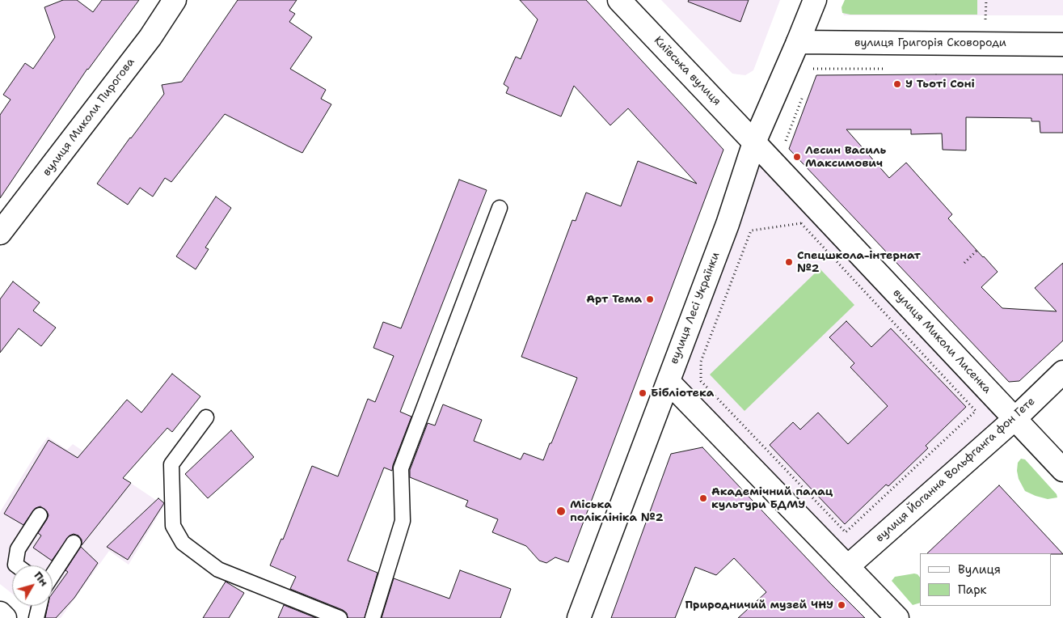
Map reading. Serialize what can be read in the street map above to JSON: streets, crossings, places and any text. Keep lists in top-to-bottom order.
{
  "streets": {
    "street": [
      "вулиця Григорія Сковороди",
      "Київська вулиця",
      "вулиця Миколи Пирогова",
      "вулиця Лесі Українки",
      "вулиця Миколи Лисенка",
      "вулиця Йоганна Вольфганга фон Гете"
    ]
  },
  "crossings": [
    ["вулиця Григорія Сковороди", "вулиця Лесі Українки"],
    ["Київська вулиця", "вулиця Лесі Українки"],
    ["Київська вулиця", "вулиця Миколи Лисенка"],
    ["вулиця Лесі Українки", "вулиця Миколи Лисенка"],
    ["вулиця Миколи Лисенка", "вулиця Йоганна Вольфганга фон Гете"]
  ],
  "places": [
    "У Тьоті Соні",
    "Лесин Василь Максимович",
    "Спецшкола-інтернат №2",
    "Арт Тема",
    "Бібліотека",
    "Академічний палац культури БДМУ",
    "Міська поліклініка №2",
    "Природничий музей ЧНУ"
  ],
  "legend": ["Вулиця", "Парк"],
  "north": "top right"
}
